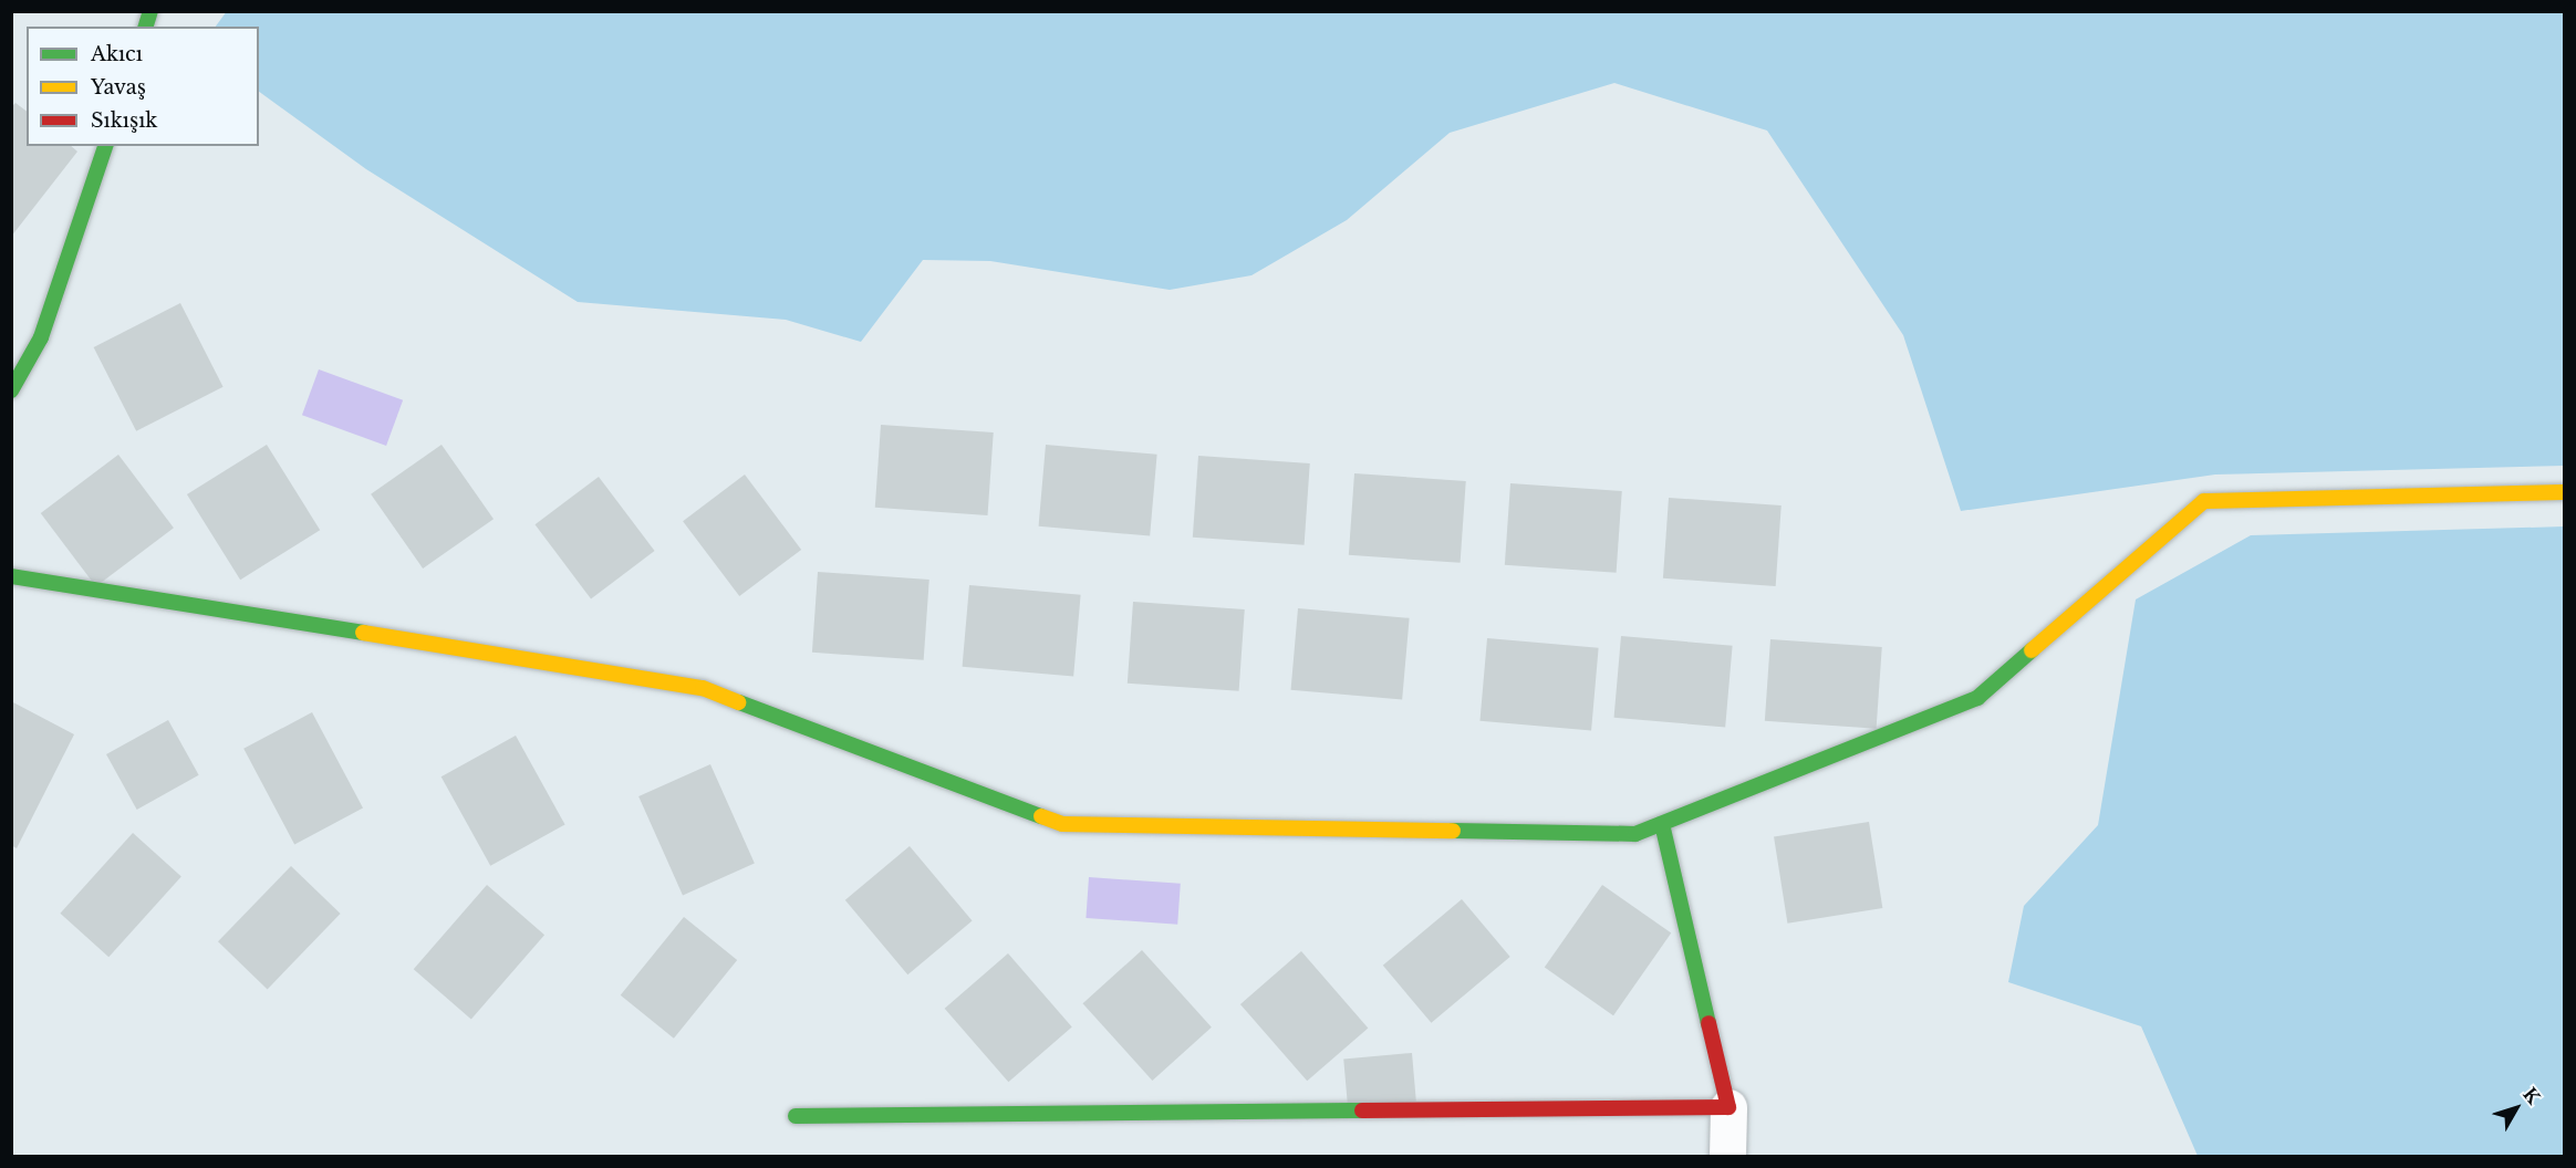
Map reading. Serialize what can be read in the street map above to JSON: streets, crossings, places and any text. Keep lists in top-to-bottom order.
{
  "legend": ["Akıcı", "Yavaş", "Sıkışık"],
  "north": "top right"
}
